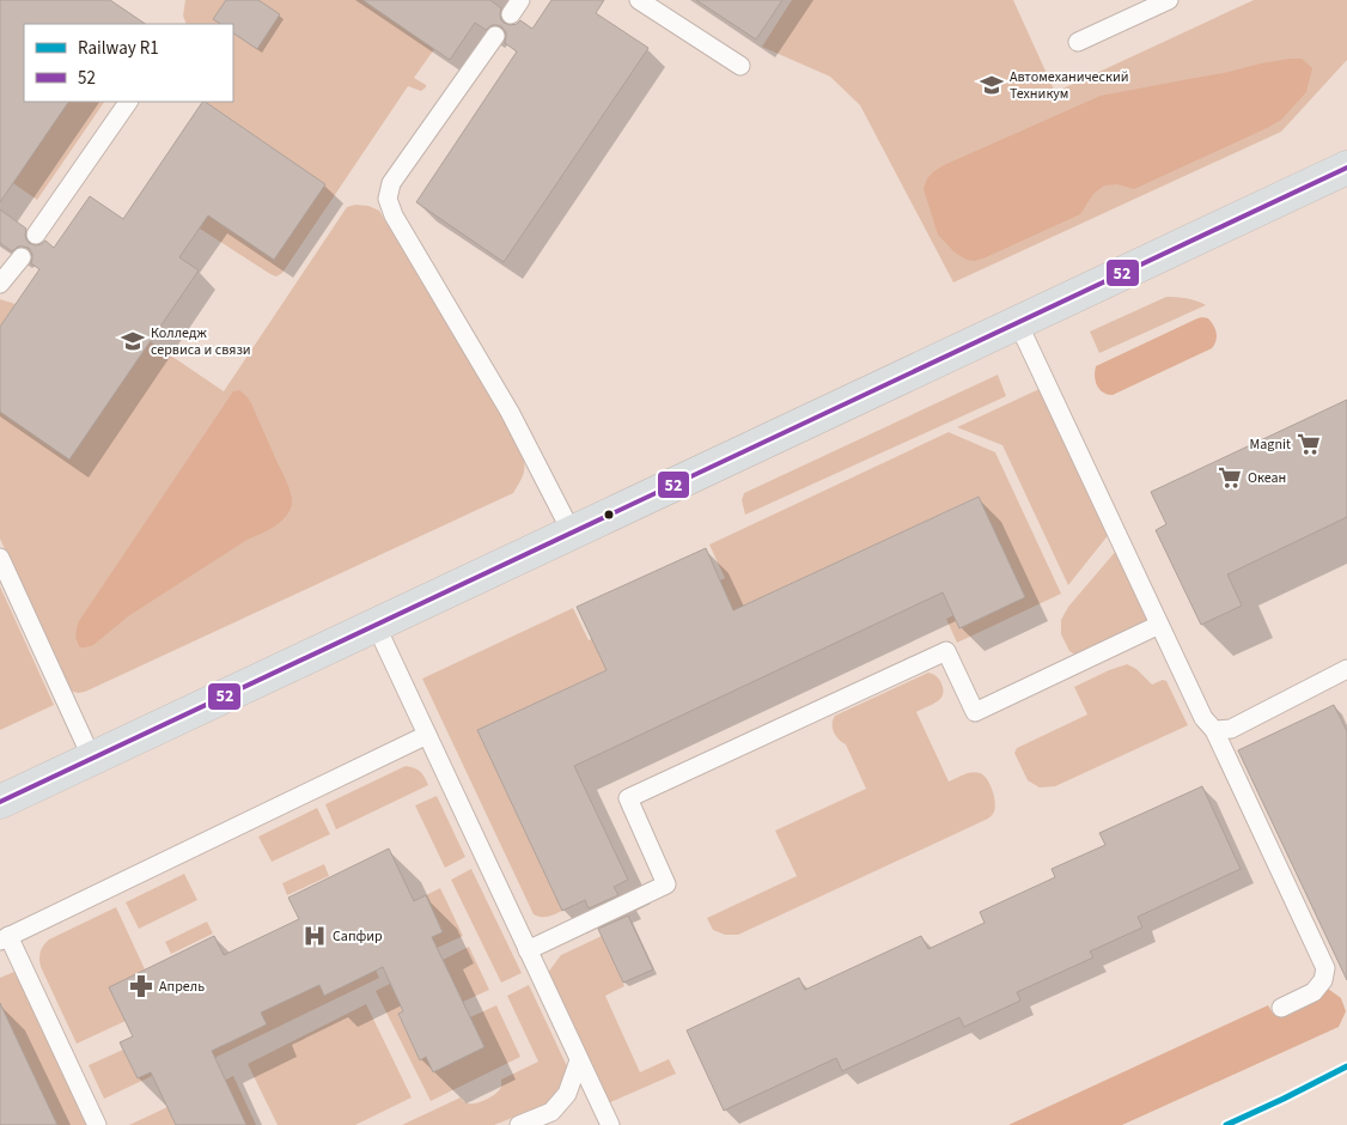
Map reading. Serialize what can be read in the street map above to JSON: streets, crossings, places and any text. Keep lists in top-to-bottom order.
{
  "places": {
    "school or university": ["Автомеханический Техникум", "Колледж сервиса и связи"],
    "supermarket": ["Magnit", "Океан"],
    "hospital": ["Сапфир"],
    "pharmacy": ["Апрель"]
  },
  "lines": ["transit line 52", "rail line R1"],
  "legend": ["Railway R1", "52"]
}
